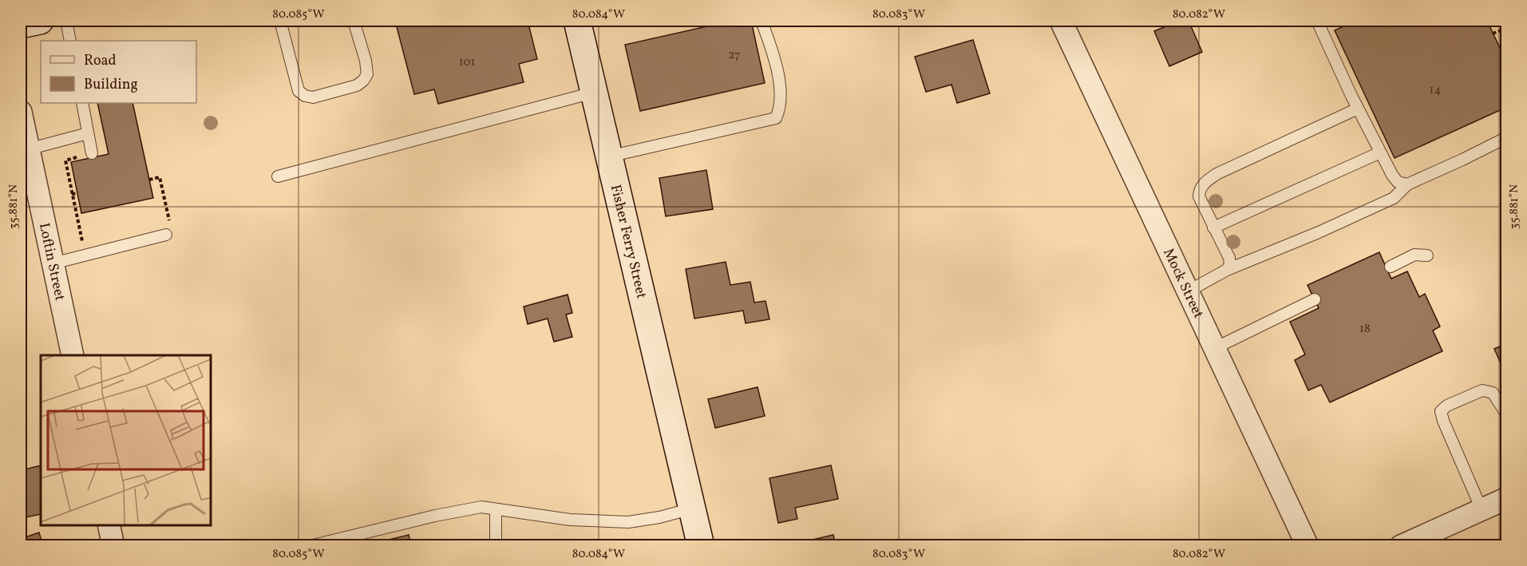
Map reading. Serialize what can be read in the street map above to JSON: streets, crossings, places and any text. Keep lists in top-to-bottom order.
{
  "streets": {
    "street": ["Fisher Ferry Street", "Loftin Street", "Mock Street"]
  },
  "house_numbers": [
    "27",
    "101",
    "14",
    "18"
  ],
  "legend": ["Road", "Building"],
  "coordinates": [
    "80.085°W",
    "80.084°W",
    "80.083°W",
    "80.082°W",
    "35.881°N"
  ]
}
